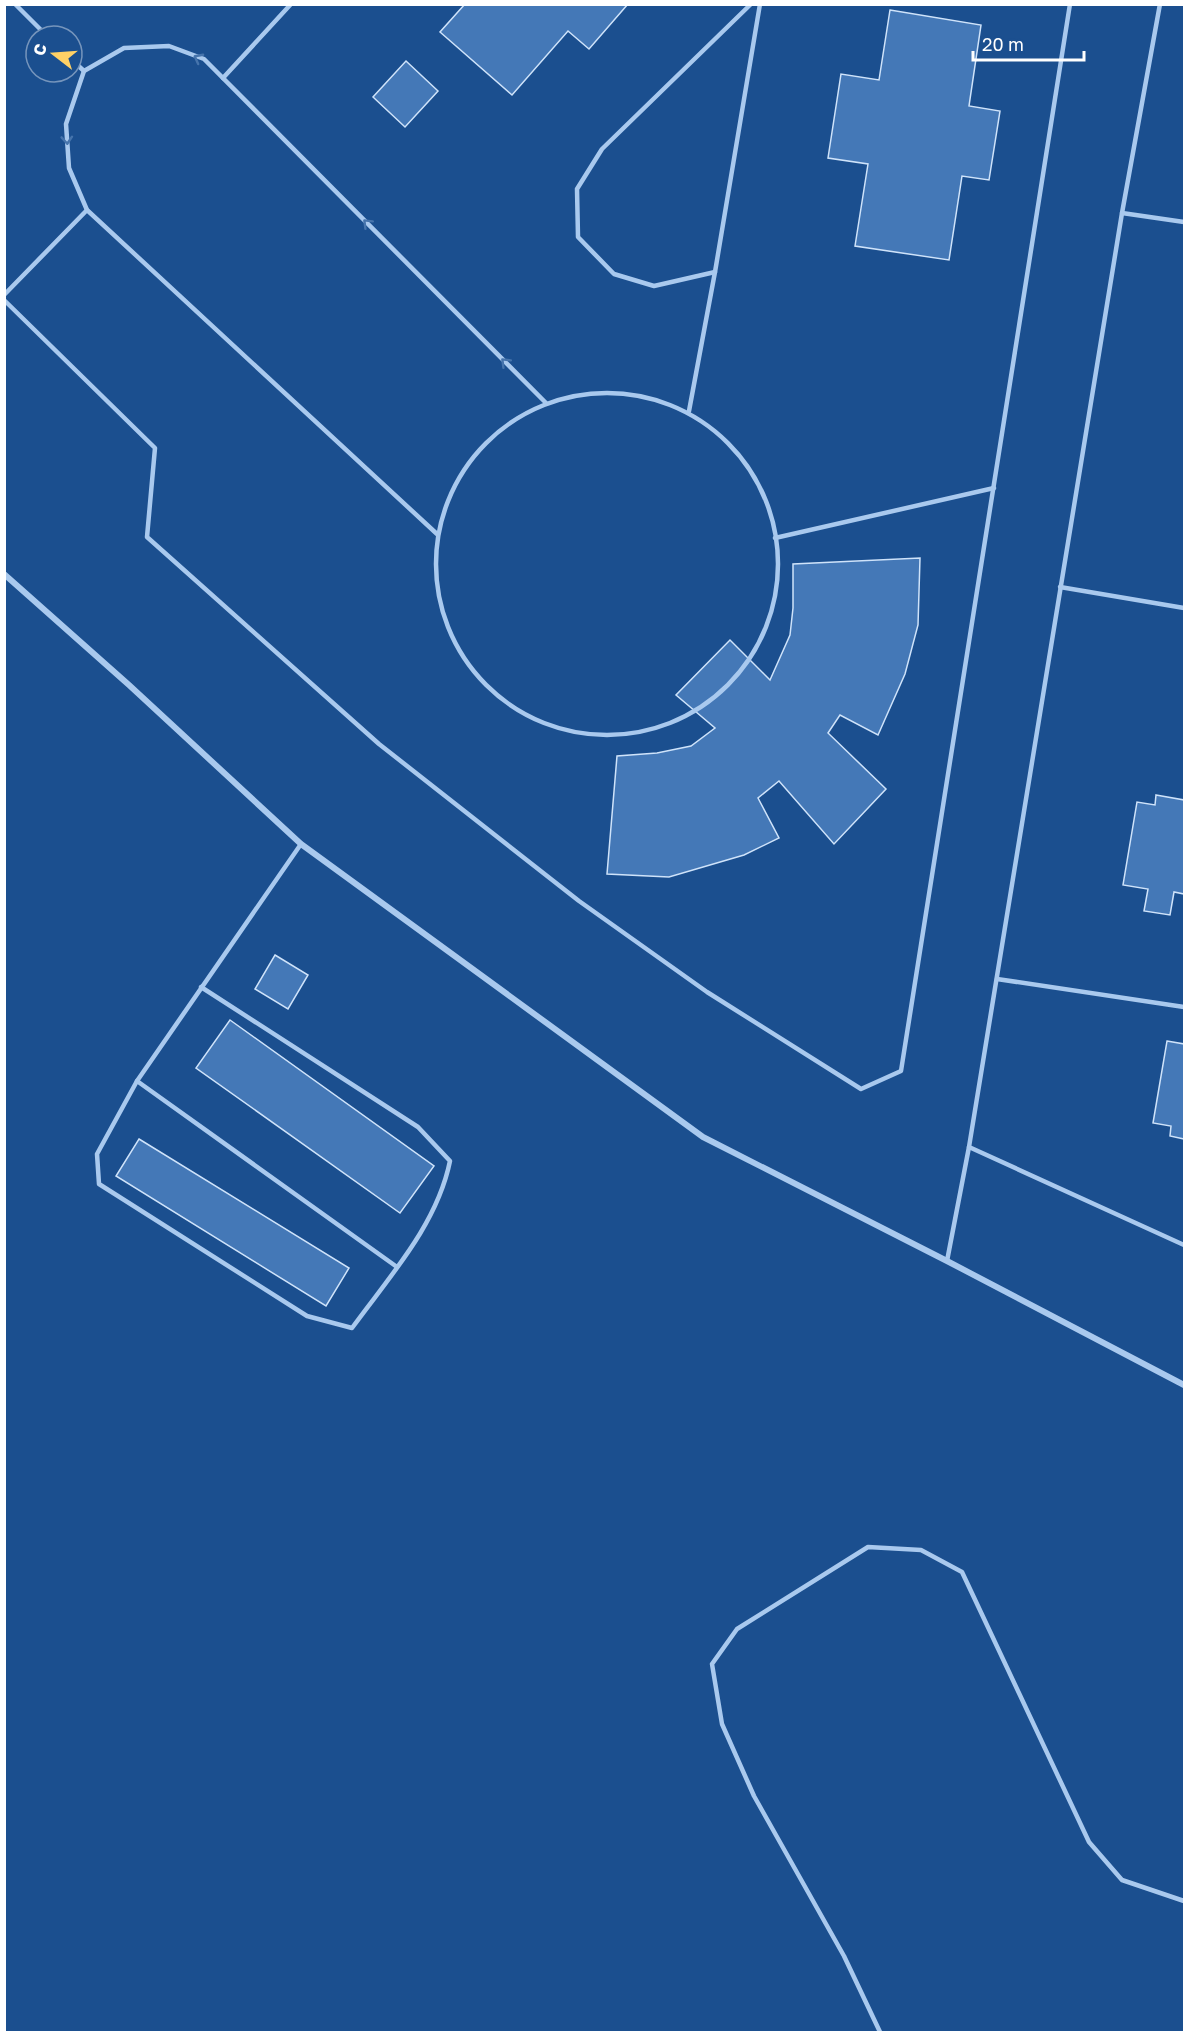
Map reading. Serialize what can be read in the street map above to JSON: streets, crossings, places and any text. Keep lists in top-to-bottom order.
{
  "scale_bar": "20 m",
  "north": "left"
}
